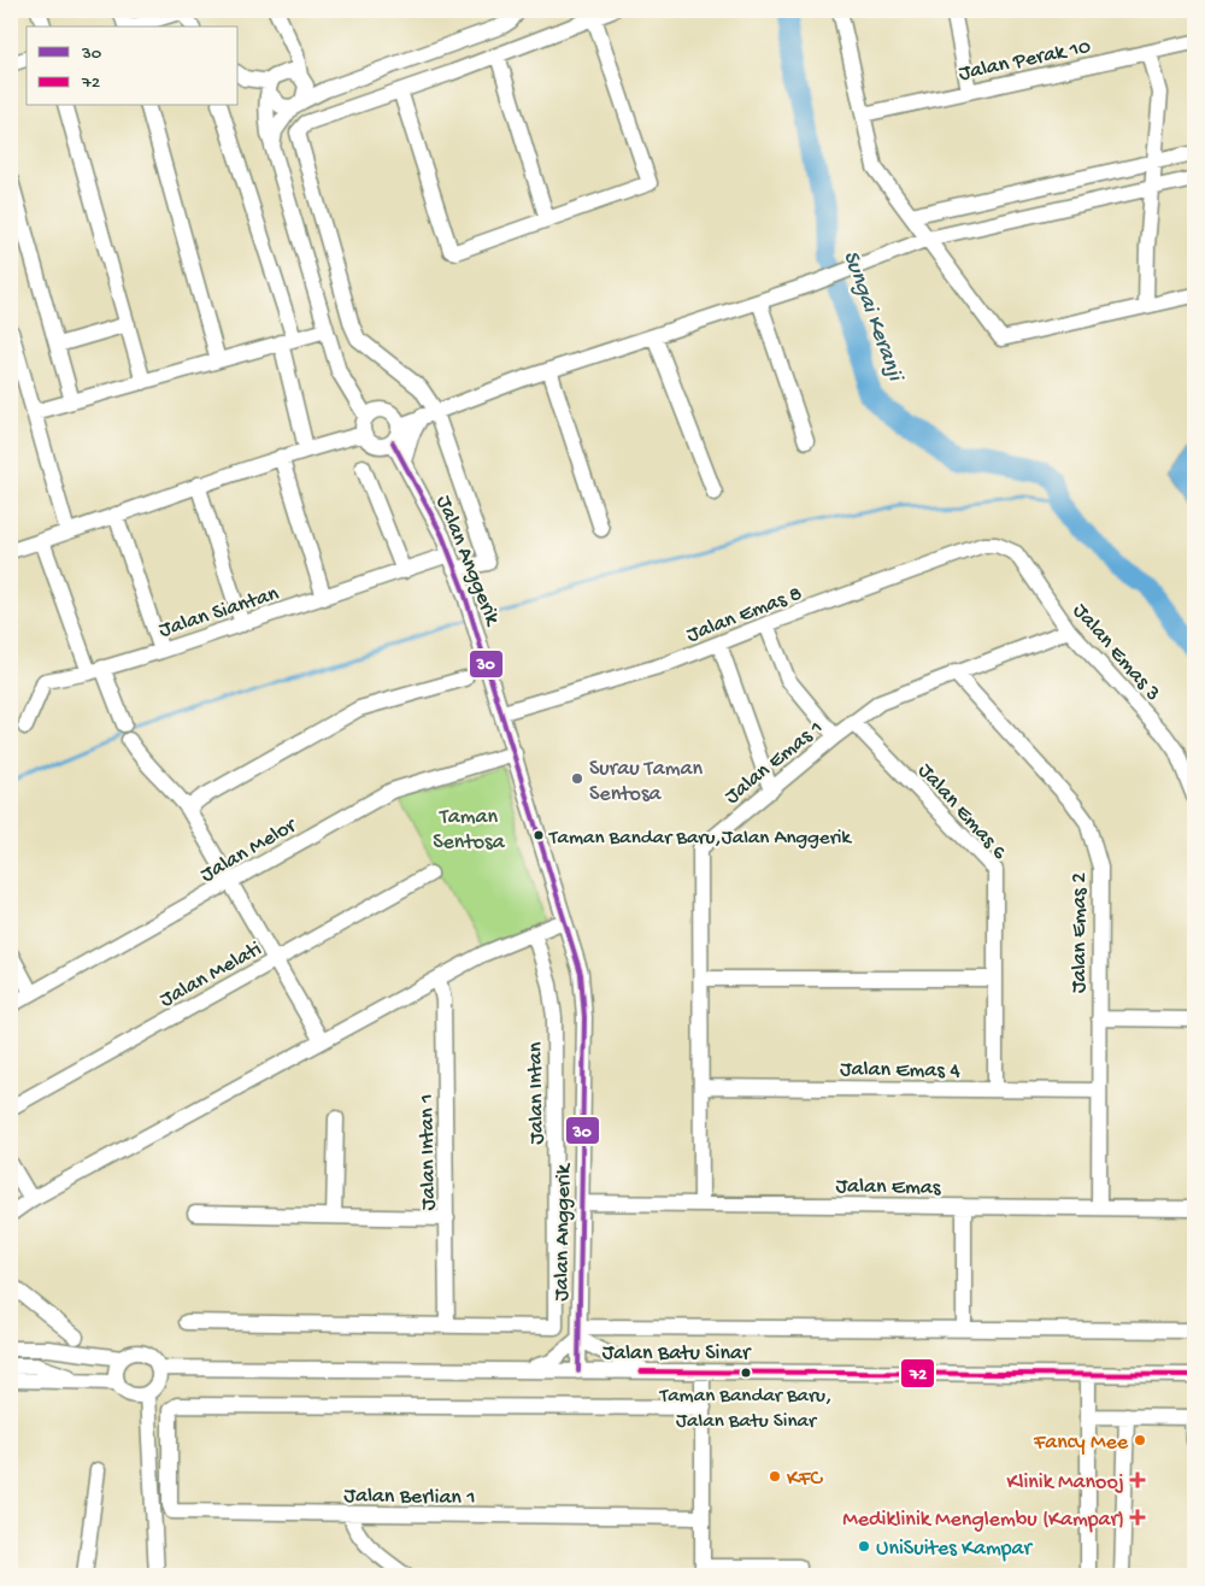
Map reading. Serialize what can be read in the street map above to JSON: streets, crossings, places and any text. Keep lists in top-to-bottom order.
{
  "streets": {
    "street": [
      "Jalan Perak 10",
      "Jalan Anggerik",
      "Jalan Siantan",
      "Jalan Emas 8",
      "Jalan Emas 3",
      "Jalan Emas 1",
      "Jalan Emas 6",
      "Jalan Melor",
      "Jalan Emas 2",
      "Jalan Melati",
      "Jalan Emas 4",
      "Jalan Intan",
      "Jalan Intan 1",
      "Jalan Emas",
      "Jalan Batu Sinar",
      "Jalan Berlian 1"
    ]
  },
  "crossings": [
    ["Jalan Anggerik", "Jalan Siantan"],
    ["Jalan Anggerik", "Jalan Emas 8"],
    ["Jalan Anggerik", "Jalan Melor"],
    ["Jalan Anggerik", "Jalan Emas"],
    ["Jalan Anggerik", "Jalan Batu Sinar"],
    ["Jalan Emas 8", "Jalan Emas 3"],
    ["Jalan Emas 3", "Jalan Emas 1"],
    ["Jalan Emas 1", "Jalan Emas 6"],
    ["Jalan Emas 1", "Jalan Emas 2"],
    ["Jalan Emas 1", "Jalan Emas 4"],
    ["Jalan Emas 1", "Jalan Emas"],
    ["Jalan Emas 6", "Jalan Emas 4"],
    ["Jalan Emas 2", "Jalan Emas 4"],
    ["Jalan Emas 2", "Jalan Emas"],
    ["Jalan Intan", "Jalan Intan 1"]
  ],
  "water": ["Sungai Keranji"],
  "parks": ["Taman Sentosa"],
  "places": {
    "other": [
      "Surau Taman Sentosa",
      "Taman Bandar Baru,Jalan Anggerik",
      "Taman Bandar Baru, Jalan Batu Sinar",
      "Fancy Mee",
      "KFC",
      "UniSuites Kampar"
    ],
    "health": ["Klinik Manooj", "Mediklinik Menglembu (Kampar)"]
  },
  "lines": ["transit line 30", "transit line 72"],
  "legend": ["30", "72"]
}
